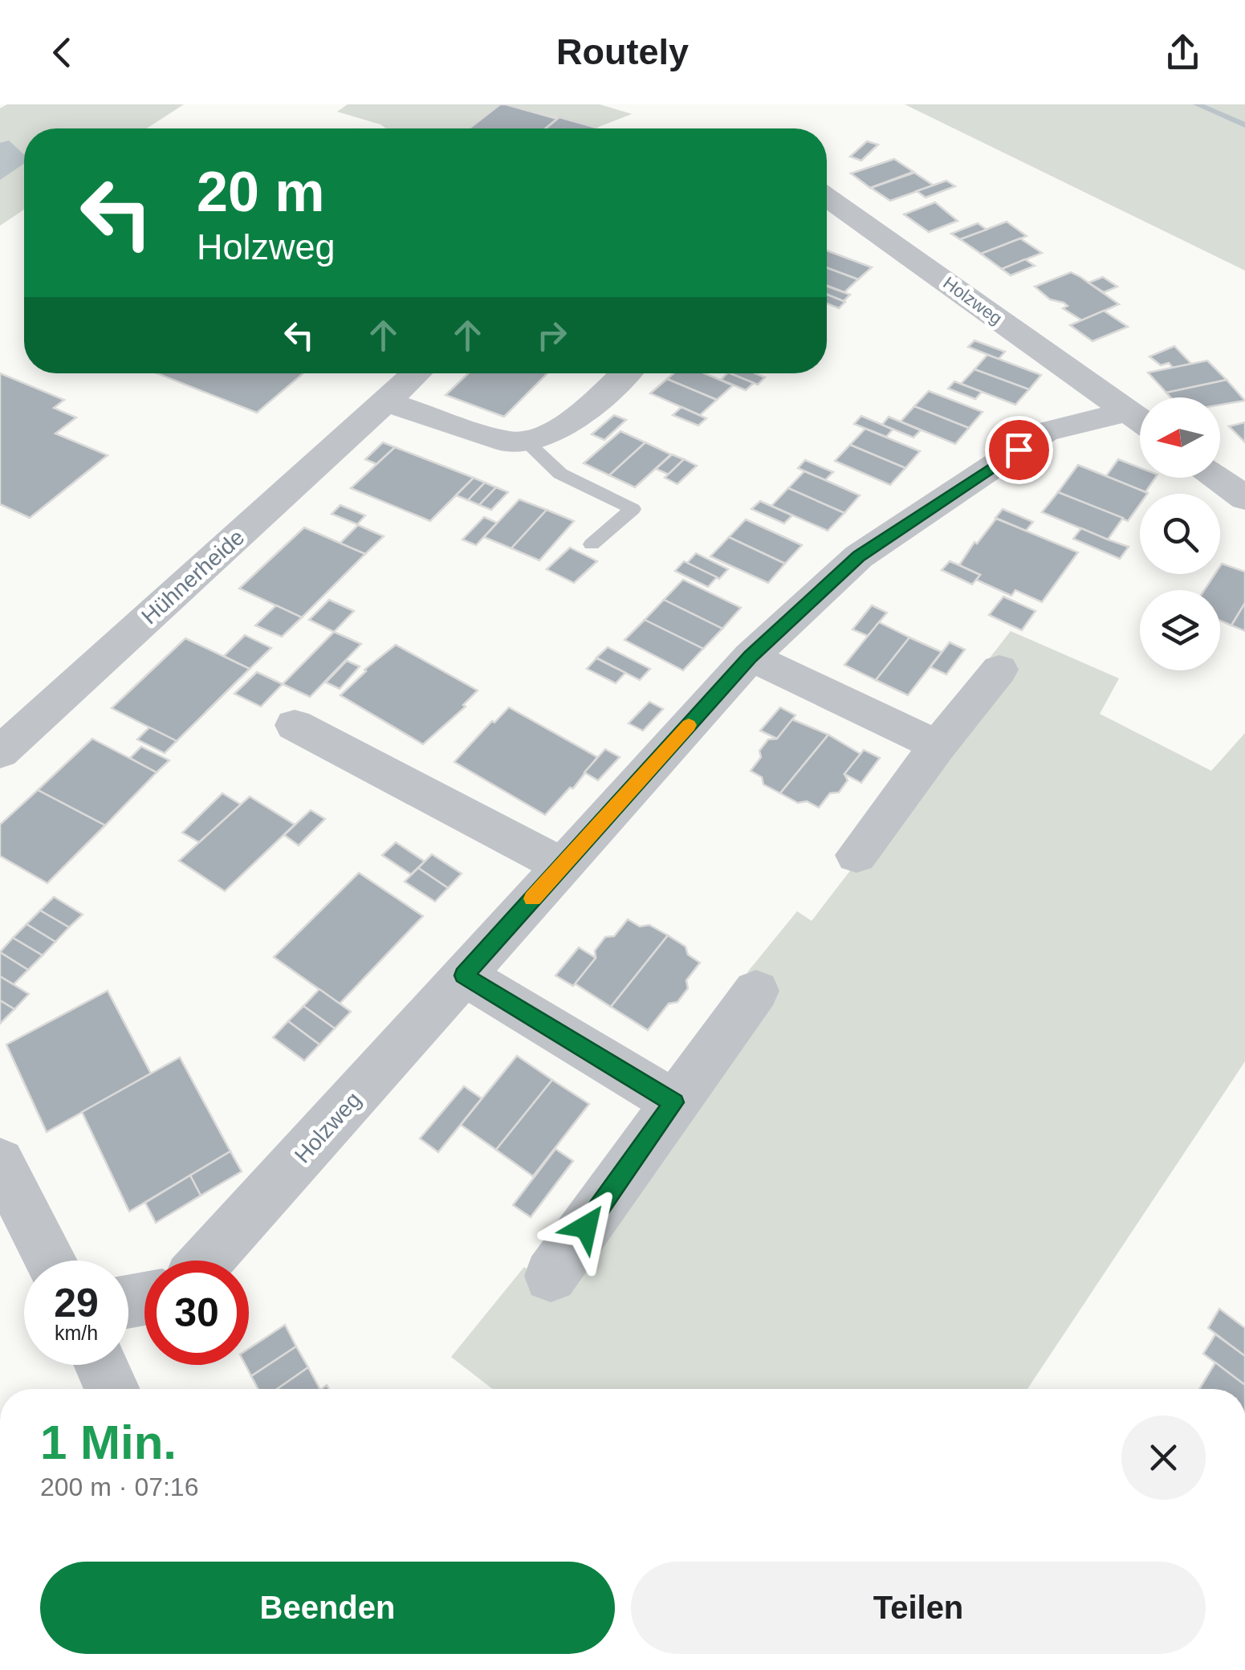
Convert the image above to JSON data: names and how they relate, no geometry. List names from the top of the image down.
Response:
{
  "streets": {
    "street": ["Holzweg", "Hühnerheide"]
  },
  "north": "left",
  "page": {
    "header": "Routely",
    "turn": ["20 m", "Holzweg"],
    "speed": "29 km/h",
    "limit": "30",
    "heading": ["1 Min.", "200 m · 07:16"],
    "buttons": ["Beenden", "Teilen"]
  }
}
